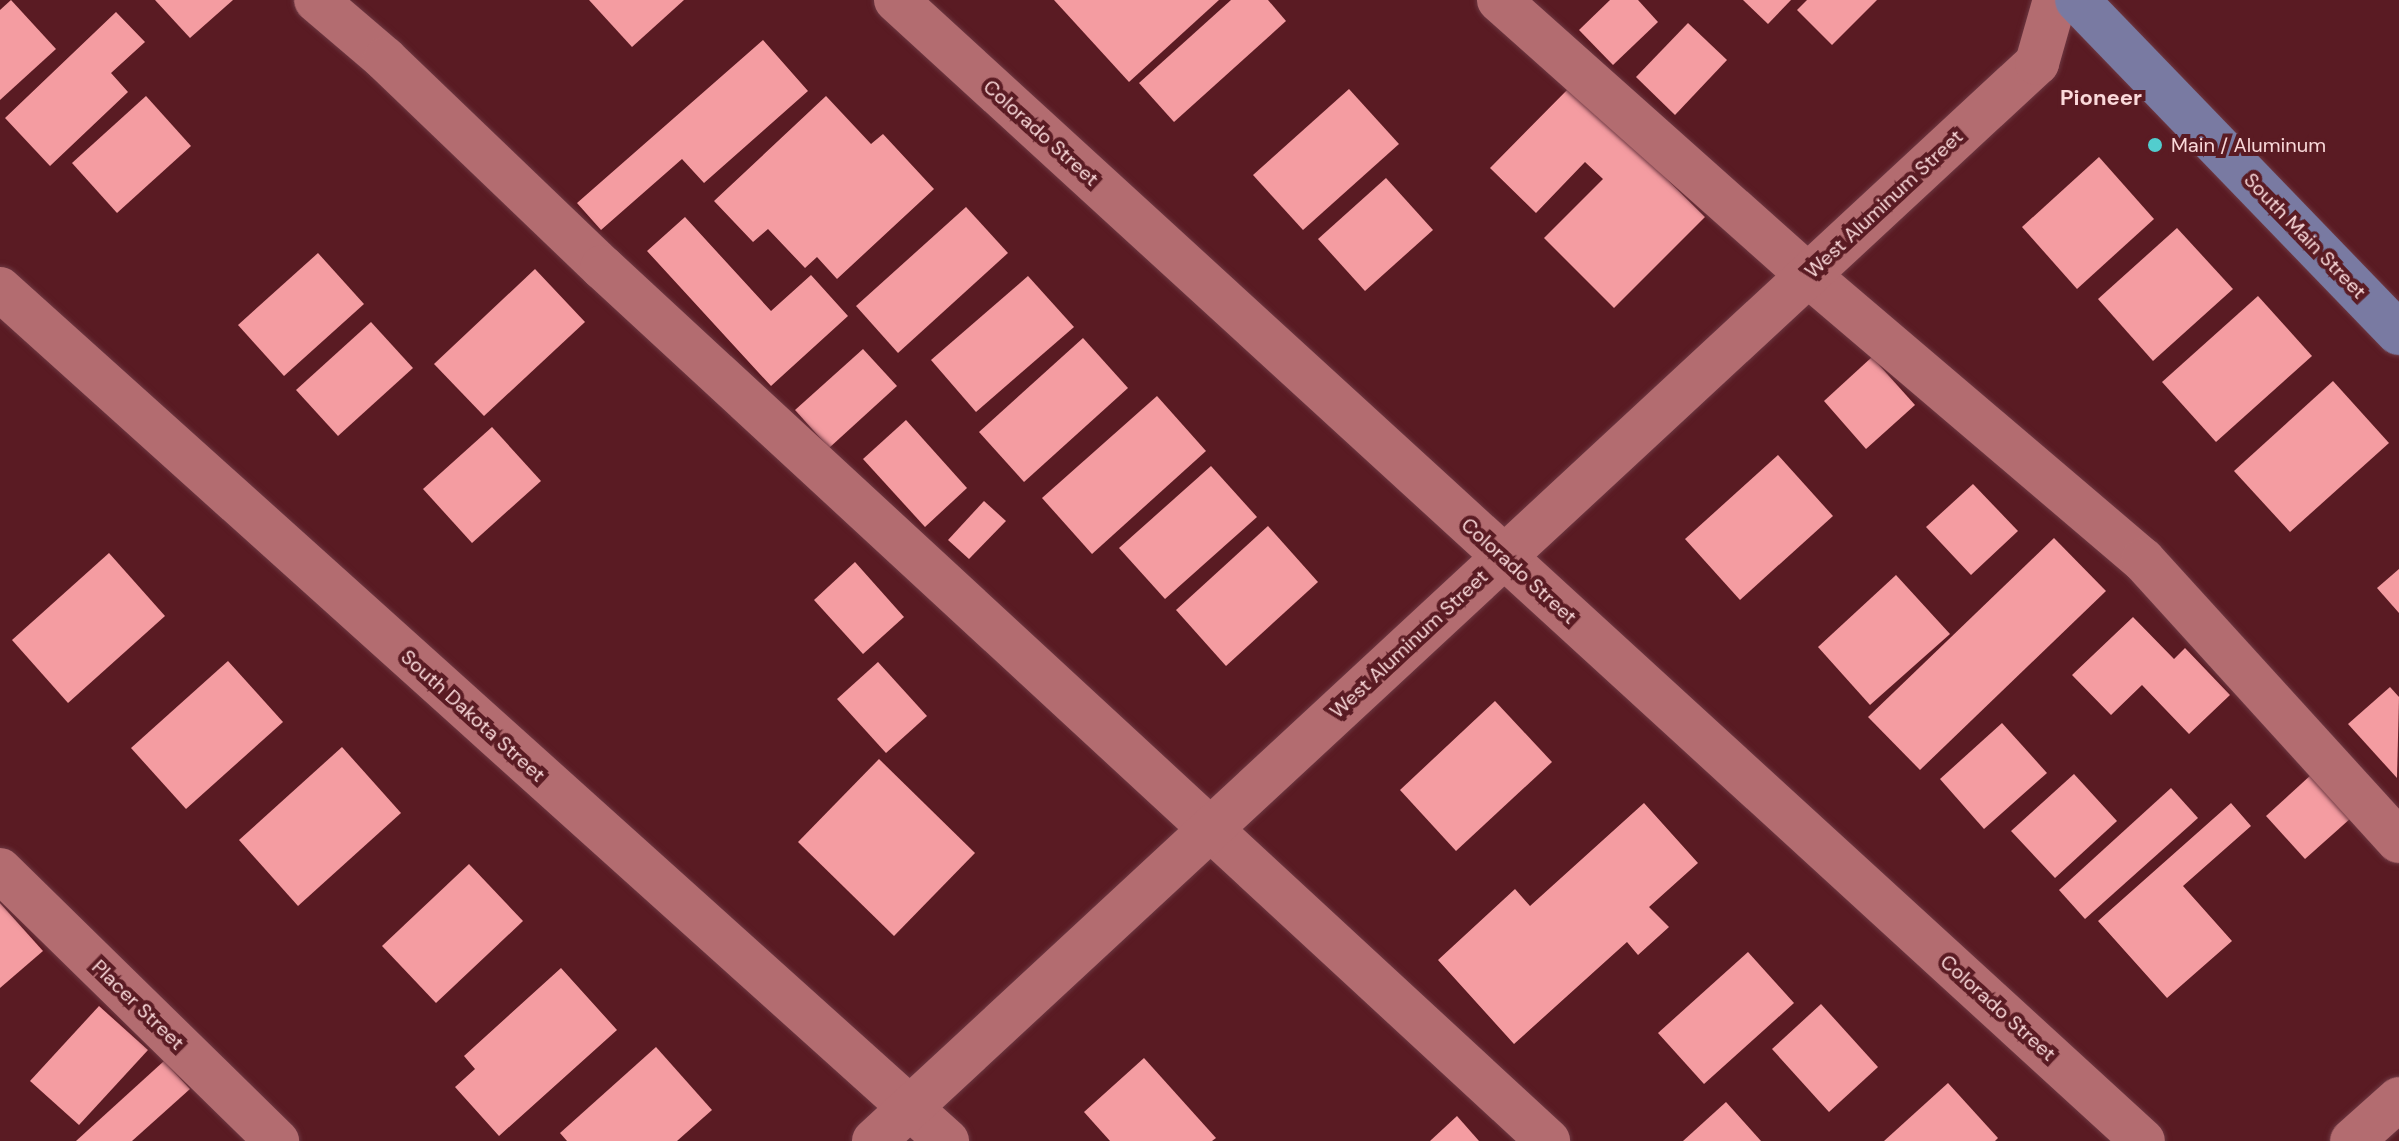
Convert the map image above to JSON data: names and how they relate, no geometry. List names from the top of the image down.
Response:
{
  "streets": {
    "main road": ["South Main Street"],
    "street": [
      "Colorado Street",
      "West Aluminum Street",
      "South Dakota Street",
      "Placer Street"
    ]
  },
  "crossings": [
    ["Colorado Street", "West Aluminum Street"],
    ["West Aluminum Street", "South Dakota Street"]
  ],
  "districts": ["Pioneer"],
  "places": ["Main / Aluminum"]
}
